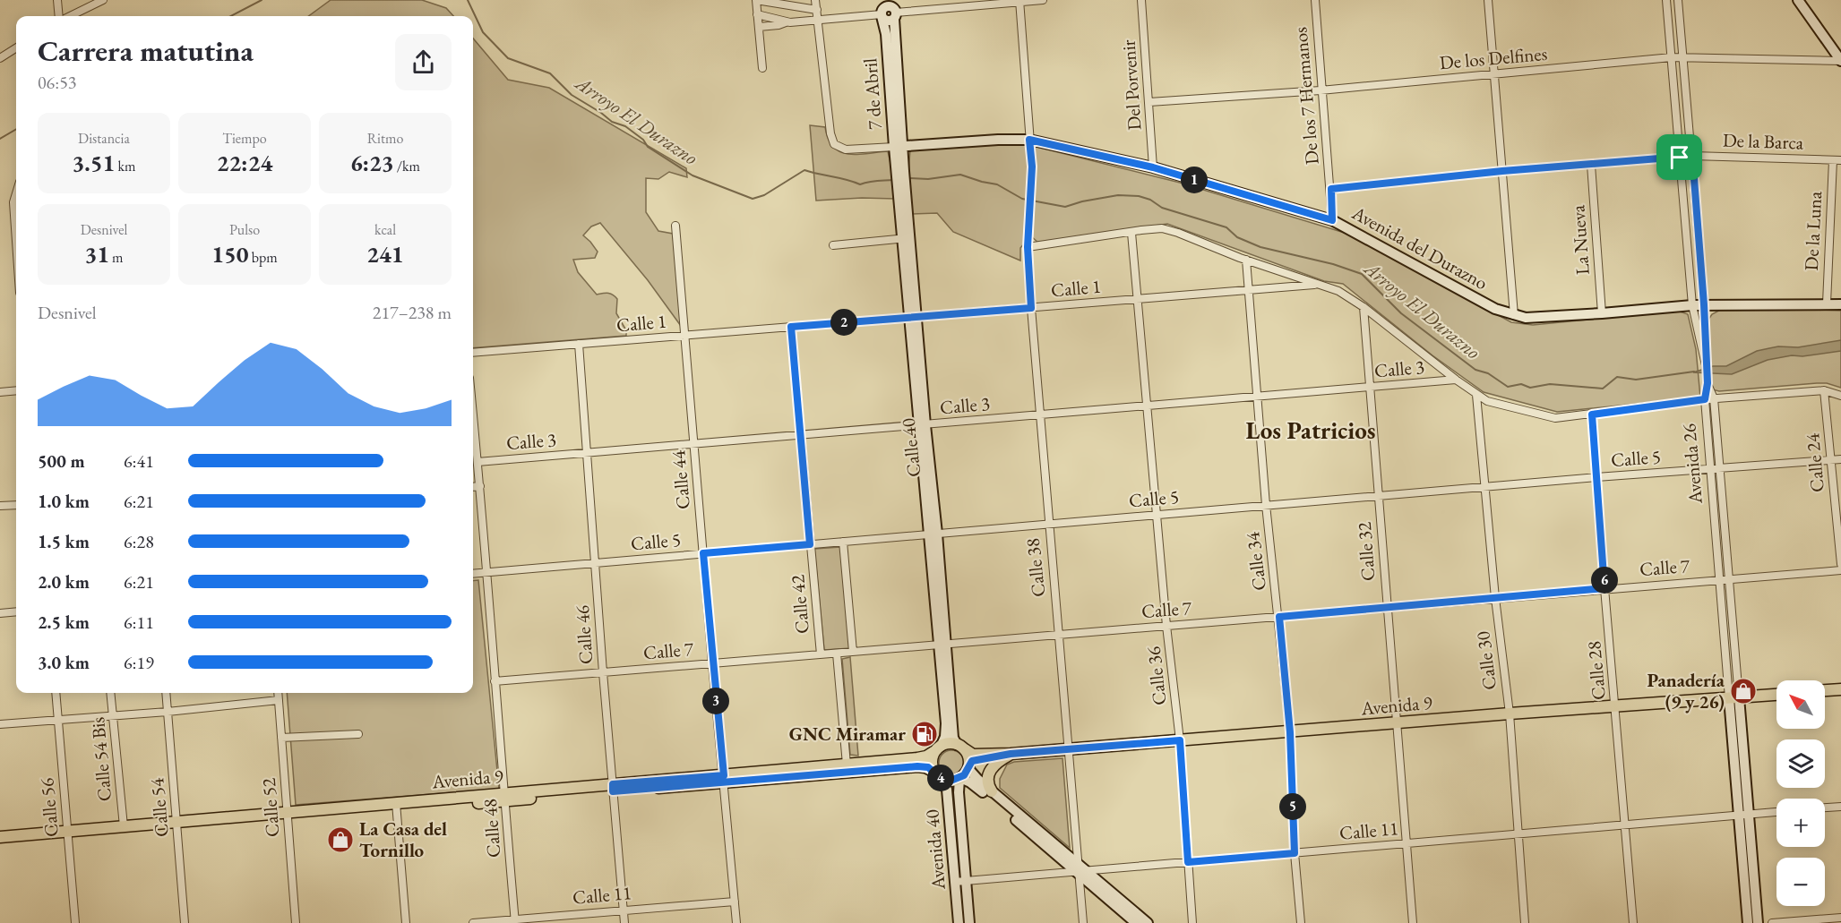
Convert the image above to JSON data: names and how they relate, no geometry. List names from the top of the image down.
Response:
{
  "streets": {
    "main road": [
      "7 de Abril",
      "Avenida del Durazno",
      "Calle 40",
      "Avenida 26",
      "Avenida 9",
      "Avenida 40"
    ],
    "street": [
      "De los Delfines",
      "Del Porvenir",
      "De los 7 Hermanos",
      "De la Barca",
      "De la Luna",
      "La Nueva",
      "Calle 1",
      "Calle 3",
      "Calle 5",
      "Calle 24",
      "Calle 44",
      "Calle 32",
      "Calle 34",
      "Calle 38",
      "Calle 7",
      "Calle 42",
      "Calle 46",
      "Calle 30",
      "Calle 28",
      "Calle 36",
      "Calle 54 Bis",
      "Calle 56",
      "Calle 54",
      "Calle 52",
      "Calle 48",
      "Calle 11"
    ]
  },
  "crossings": [
    ["De los Delfines", "Del Porvenir"],
    ["De los Delfines", "De los 7 Hermanos"],
    ["Del Porvenir", "Avenida del Durazno"],
    ["7 de Abril", "Avenida del Durazno"],
    ["7 de Abril", "Calle 40"],
    ["De los 7 Hermanos", "De la Barca"],
    ["De los 7 Hermanos", "Avenida del Durazno"],
    ["De la Barca", "De la Luna"],
    ["De la Barca", "La Nueva"],
    ["De la Luna", "Avenida del Durazno"],
    ["La Nueva", "Avenida del Durazno"],
    ["Avenida del Durazno", "Calle 38"],
    ["Calle 1", "Calle 3"],
    ["Calle 1", "Calle 40"],
    ["Calle 1", "Calle 44"],
    ["Calle 1", "Calle 32"],
    ["Calle 1", "Calle 34"],
    ["Calle 1", "Calle 38"],
    ["Calle 1", "Calle 42"],
    ["Calle 1", "Calle 46"],
    ["Calle 1", "Calle 30"],
    ["Calle 1", "Calle 36"],
    ["Calle 3", "Calle 40"],
    ["Calle 3", "Calle 44"],
    ["Calle 3", "Calle 32"],
    ["Calle 3", "Calle 34"],
    ["Calle 3", "Calle 38"],
    ["Calle 3", "Calle 42"],
    ["Calle 3", "Calle 46"],
    ["Calle 3", "Calle 36"],
    ["Calle 3", "Calle 48"],
    ["Calle 40", "Calle 5"],
    ["Calle 40", "Calle 7"],
    ["Calle 40", "Avenida 9"],
    ["Calle 40", "Avenida 40"],
    ["Calle 5", "Calle 24"],
    ["Calle 5", "Avenida 26"],
    ["Calle 5", "Calle 44"],
    ["Calle 5", "Calle 32"],
    ["Calle 5", "Calle 34"],
    ["Calle 5", "Calle 38"],
    ["Calle 5", "Calle 42"],
    ["Calle 5", "Calle 46"],
    ["Calle 5", "Calle 30"],
    ["Calle 5", "Calle 28"],
    ["Calle 5", "Calle 36"],
    ["Calle 5", "Calle 48"],
    ["Avenida 26", "Calle 7"],
    ["Avenida 26", "Avenida 9"],
    ["Avenida 26", "Calle 11"],
    ["Calle 44", "Calle 7"],
    ["Calle 44", "Avenida 9"],
    ["Calle 44", "Calle 11"],
    ["Calle 32", "Calle 7"],
    ["Calle 32", "Avenida 9"],
    ["Calle 32", "Calle 11"],
    ["Calle 34", "Calle 7"],
    ["Calle 34", "Avenida 9"],
    ["Calle 34", "Calle 11"],
    ["Calle 38", "Calle 7"],
    ["Calle 38", "Avenida 9"],
    ["Calle 38", "Calle 11"],
    ["Calle 7", "Calle 42"],
    ["Calle 7", "Calle 46"],
    ["Calle 7", "Calle 30"],
    ["Calle 7", "Calle 28"],
    ["Calle 7", "Calle 36"],
    ["Calle 7", "Calle 48"],
    ["Calle 46", "Avenida 9"],
    ["Calle 46", "Calle 11"],
    ["Calle 30", "Avenida 9"],
    ["Calle 30", "Calle 11"],
    ["Calle 28", "Avenida 9"],
    ["Calle 28", "Calle 11"],
    ["Calle 36", "Avenida 9"],
    ["Calle 36", "Calle 11"],
    ["Avenida 9", "Calle 54 Bis"],
    ["Avenida 9", "Calle 56"],
    ["Avenida 9", "Calle 54"],
    ["Avenida 9", "Calle 52"],
    ["Avenida 9", "Calle 48"],
    ["Avenida 9", "Avenida 40"],
    ["Calle 48", "Calle 11"],
    ["Calle 11", "Avenida 40"]
  ],
  "districts": ["Los Patricios"],
  "water": ["Arroyo El Durazno"],
  "places": {
    "shop": ["Panadería (9 y 26)", "La Casa del Tornillo"],
    "fuel station": ["GNC Miramar"]
  },
  "north": "top left",
  "page": {
    "heading": ["Carrera matutina", "06:53"],
    "stats": [
      ["Distancia", "3.51 km"],
      ["Tiempo", "22:24"],
      ["Ritmo", "6:23 /km"],
      ["Desnivel", "31 m"],
      ["Pulso", "150 bpm"],
      ["kcal", "241"]
    ],
    "pins": [
      "1",
      "2",
      "6",
      "3",
      "4",
      "5"
    ],
    "chart": ["Desnivel", "217–238 m"],
    "list": [
      {
        "name": "500 m",
        "note": "6:41"
      },
      {
        "name": "1.0 km",
        "note": "6:21"
      },
      {
        "name": "1.5 km",
        "note": "6:28"
      },
      {
        "name": "2.0 km",
        "note": "6:21"
      },
      {
        "name": "2.5 km",
        "note": "6:11"
      },
      {
        "name": "3.0 km",
        "note": "6:19"
      }
    ],
    "map_buttons": ["+", "−"]
  }
}
